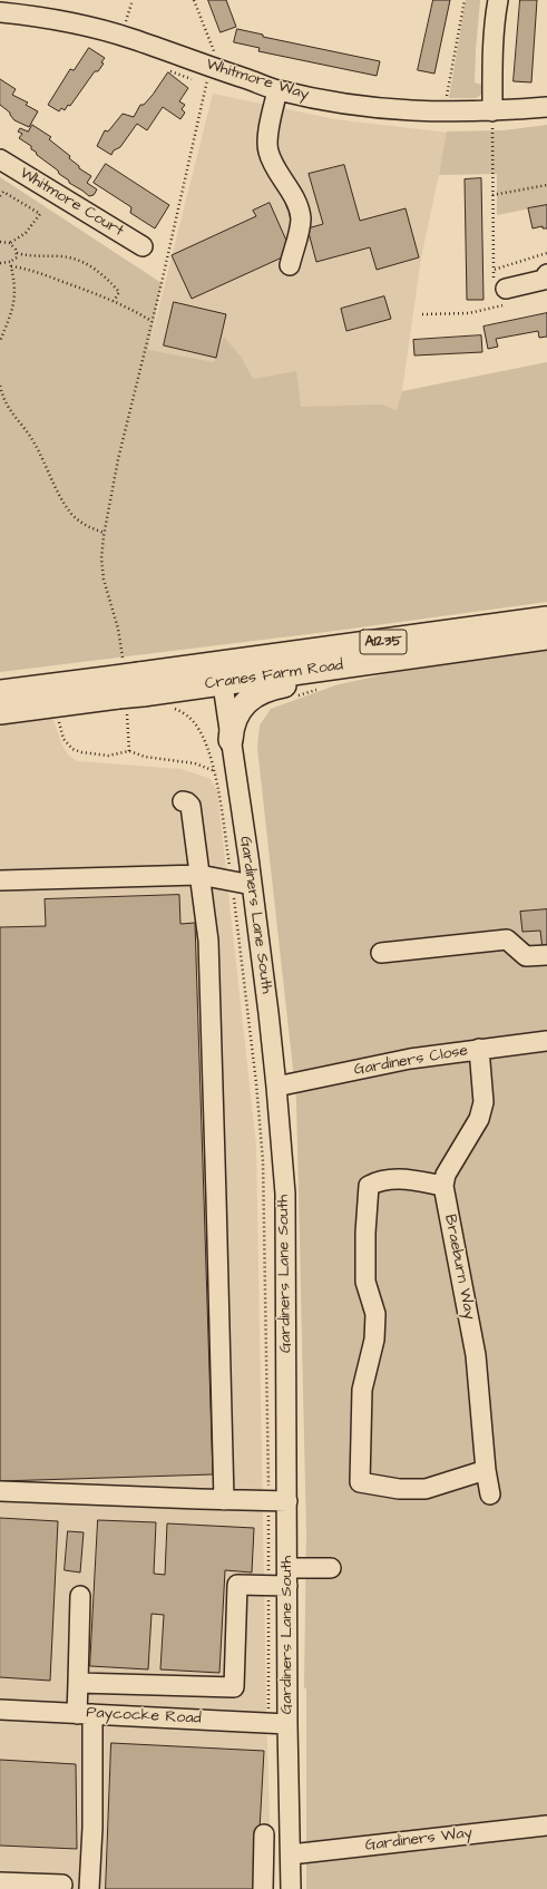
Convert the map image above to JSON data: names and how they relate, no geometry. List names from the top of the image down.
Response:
{
  "streets": {
    "main road": ["A1235", "Cranes Farm Road"],
    "street": [
      "Whitmore Way",
      "Whitmore Court",
      "Gardiners Lane South",
      "Gardiners Close",
      "Braeburn Way",
      "Paycocke Road",
      "Gardiners Way"
    ]
  },
  "crossings": [
    ["A1235", "Cranes Farm Road"],
    ["A1235", "Gardiners Lane South"],
    ["Cranes Farm Road", "Gardiners Lane South"],
    ["Gardiners Lane South", "Gardiners Close"],
    ["Gardiners Lane South", "Paycocke Road"],
    ["Gardiners Lane South", "Gardiners Way"]
  ]
}
